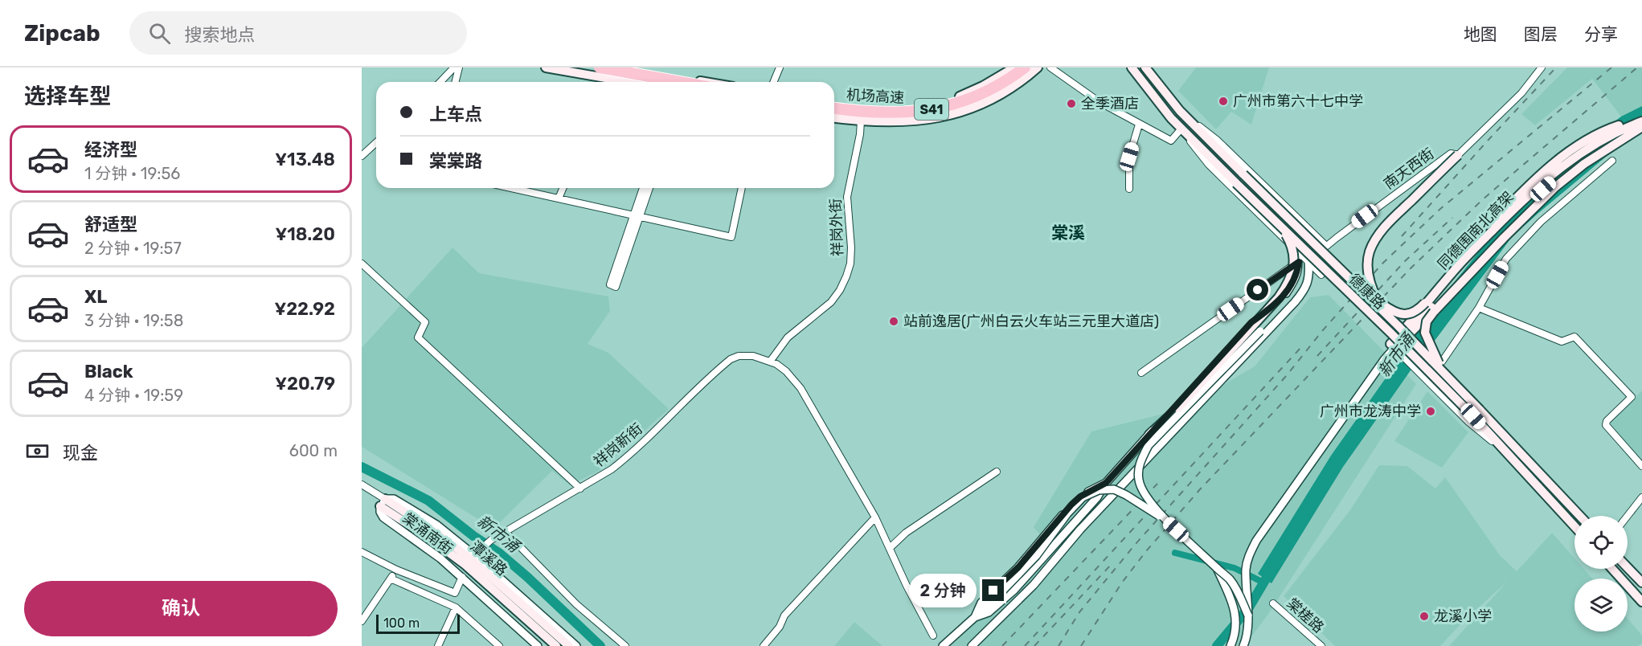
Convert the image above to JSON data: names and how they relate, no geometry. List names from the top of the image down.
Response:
{
  "streets": {
    "highway": ["机场高速", "S41"],
    "main road": ["同德围南北高架", "德康路", "潭溪路"],
    "street": [
      "南天西街",
      "祥岗外街",
      "祥岗新街",
      "棠涌南街",
      "棠槎路"
    ]
  },
  "crossings": [
    ["祥岗外街", "祥岗新街"],
    ["祥岗新街", "棠涌南街"],
    ["棠涌南街", "潭溪路"]
  ],
  "districts": ["棠溪"],
  "water": ["新市涌"],
  "places": [
    "广州市第六十七中学",
    "全季酒店",
    "站前逸居(广州白云火车站三元里大道店)",
    "广州市龙涛中学",
    "龙溪小学"
  ],
  "scale_bar": "100 m",
  "page": {
    "header": "Zipcab",
    "search": "搜索地点",
    "nav": ["地图", "图层", "分享"],
    "heading": "选择车型",
    "banner": ["上车点", "棠棠路"],
    "list": [
      {
        "name": "经济型",
        "note": "1 分钟 · 19:56",
        "value": "¥13.48"
      },
      {
        "name": "舒适型",
        "note": "2 分钟 · 19:57",
        "value": "¥18.20"
      },
      {
        "name": "XL",
        "note": "3 分钟 · 19:58",
        "value": "¥22.92"
      },
      {
        "name": "Black",
        "note": "4 分钟 · 19:59",
        "value": "¥20.79"
      }
    ],
    "pay": ["现金", "600 m"],
    "buttons": "确认",
    "bubble": "2 分钟",
    "scale": "100 m"
  }
}
